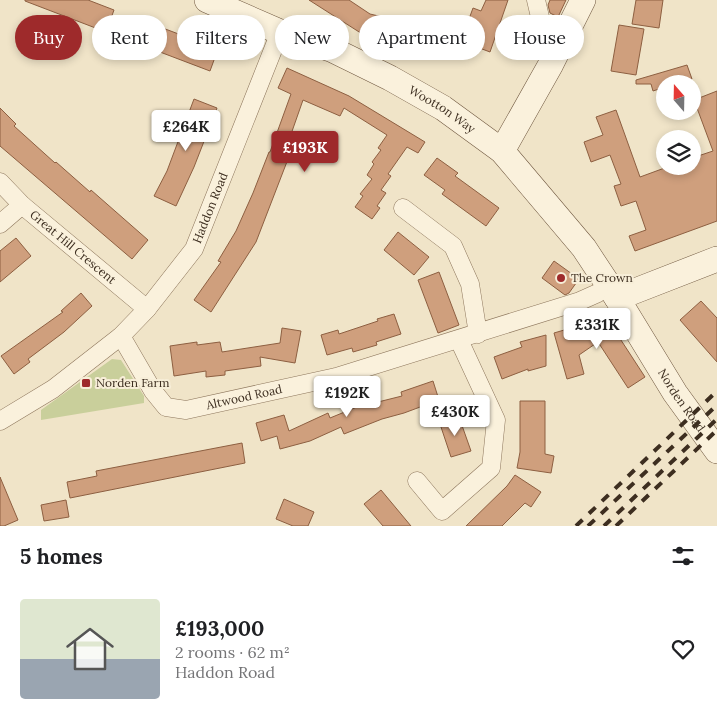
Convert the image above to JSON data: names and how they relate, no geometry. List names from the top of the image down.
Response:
{
  "streets": {
    "street": [
      "Wootton Way",
      "Haddon Road",
      "Great Hill Crescent",
      "Altwood Road",
      "Norden Road"
    ]
  },
  "crossings": [
    ["Wootton Way", "Altwood Road"],
    ["Wootton Way", "Norden Road"],
    ["Haddon Road", "Great Hill Crescent"],
    ["Haddon Road", "Altwood Road"],
    ["Altwood Road", "Norden Road"]
  ],
  "places": {
    "other": ["The Crown"],
    "transit": ["Norden Farm"]
  },
  "north": "top",
  "page": {
    "chip": [
      "Buy",
      "Rent",
      "Filters",
      "New",
      "Apartment",
      "House"
    ],
    "price": [
      "£264K",
      "£193K",
      "£331K",
      "£192K",
      "£430K"
    ],
    "heading": "5 homes",
    "list": [
      {
        "name": "£193,000",
        "note": "2 rooms · 62 m² · Haddon Road"
      }
    ]
  }
}
